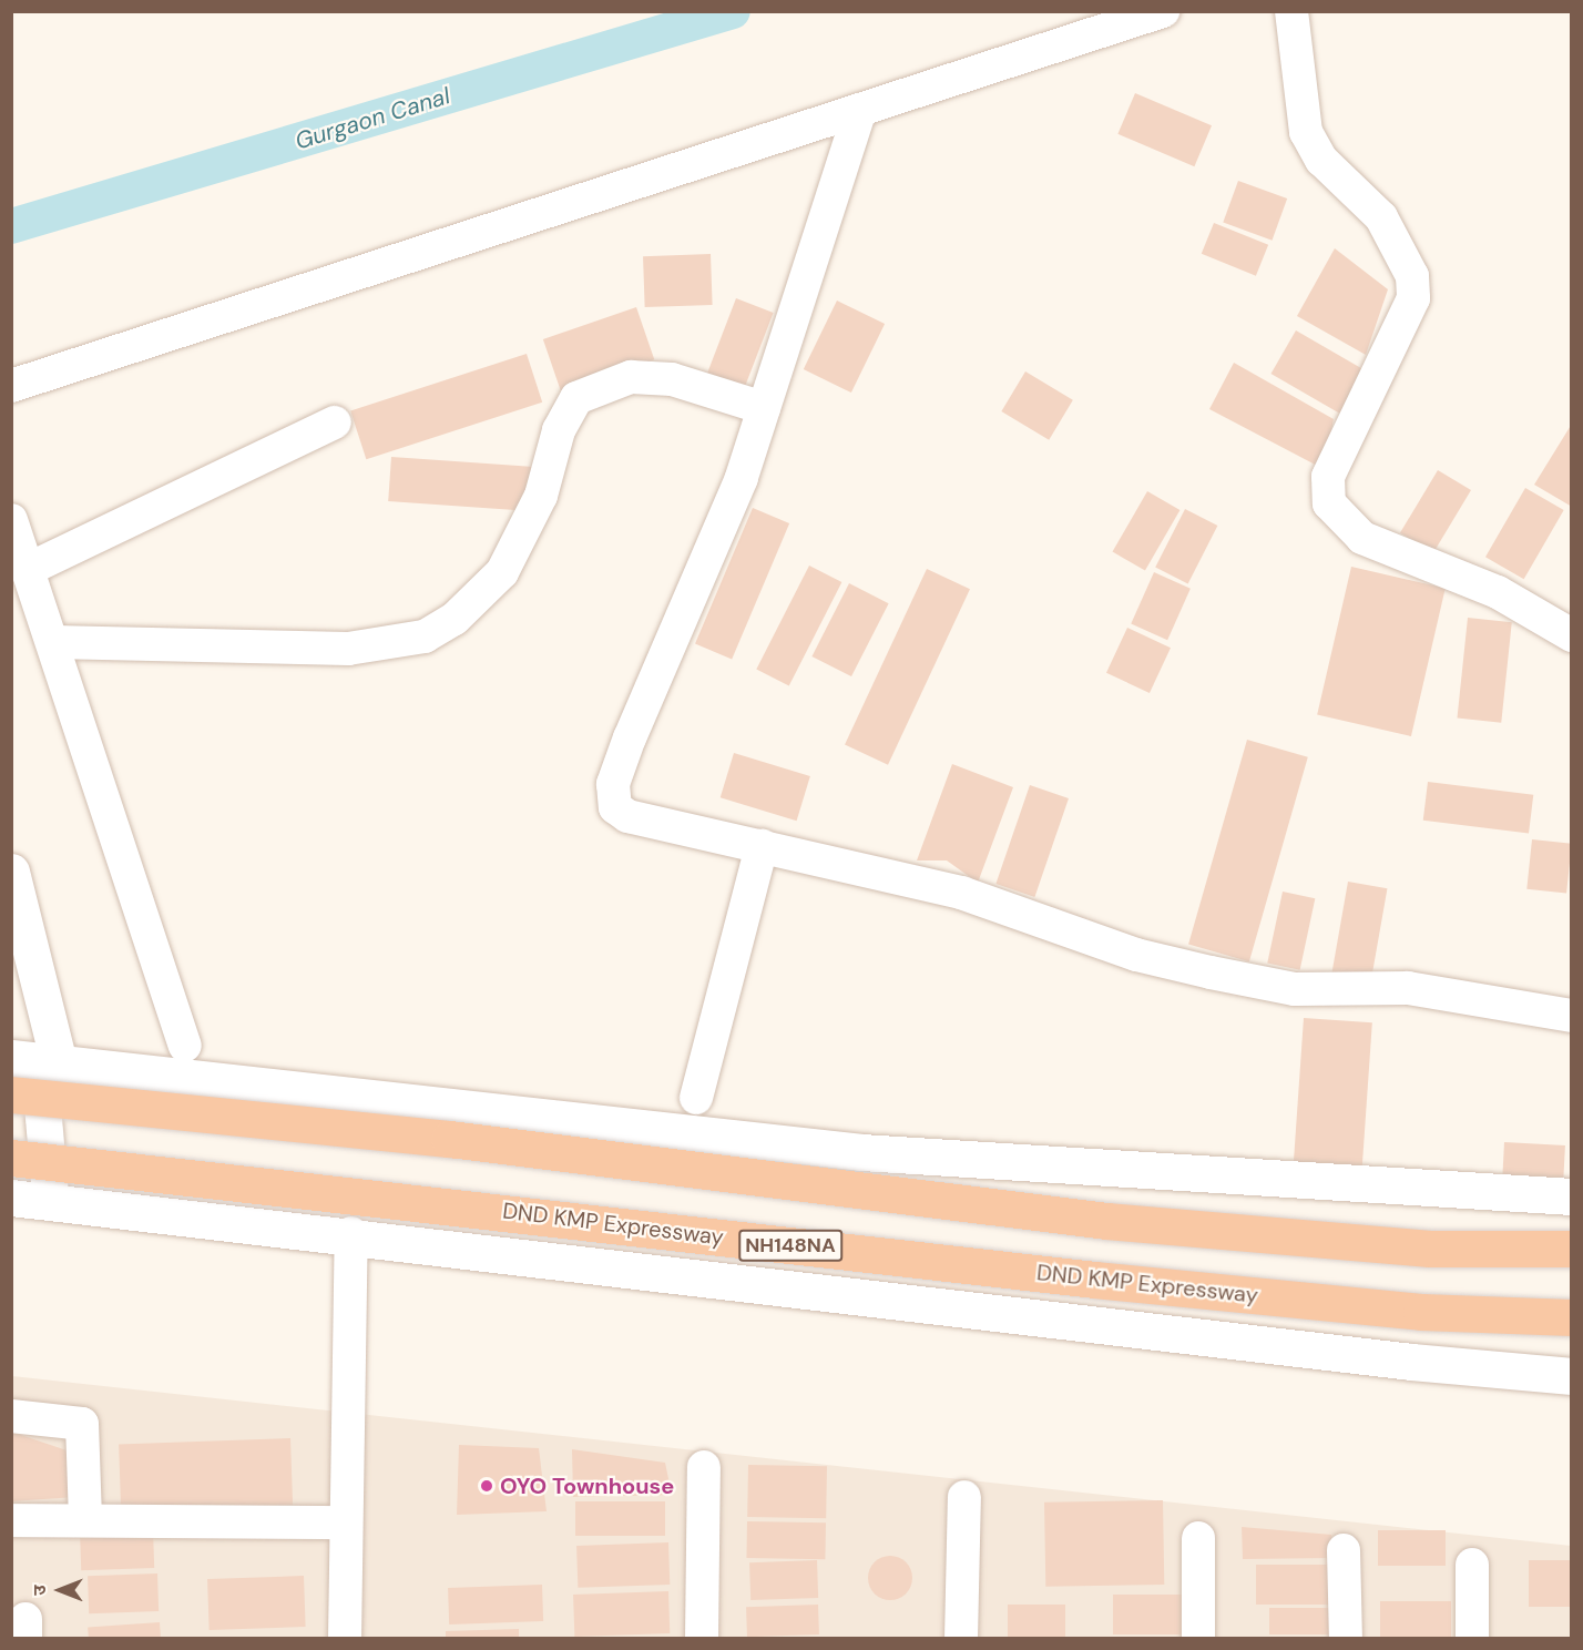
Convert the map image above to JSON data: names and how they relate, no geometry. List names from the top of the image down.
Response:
{
  "streets": {
    "highway": ["DND KMP Expressway", "NH148NA"]
  },
  "water": ["Gurgaon Canal"],
  "places": ["OYO Townhouse"],
  "north": "left"
}
